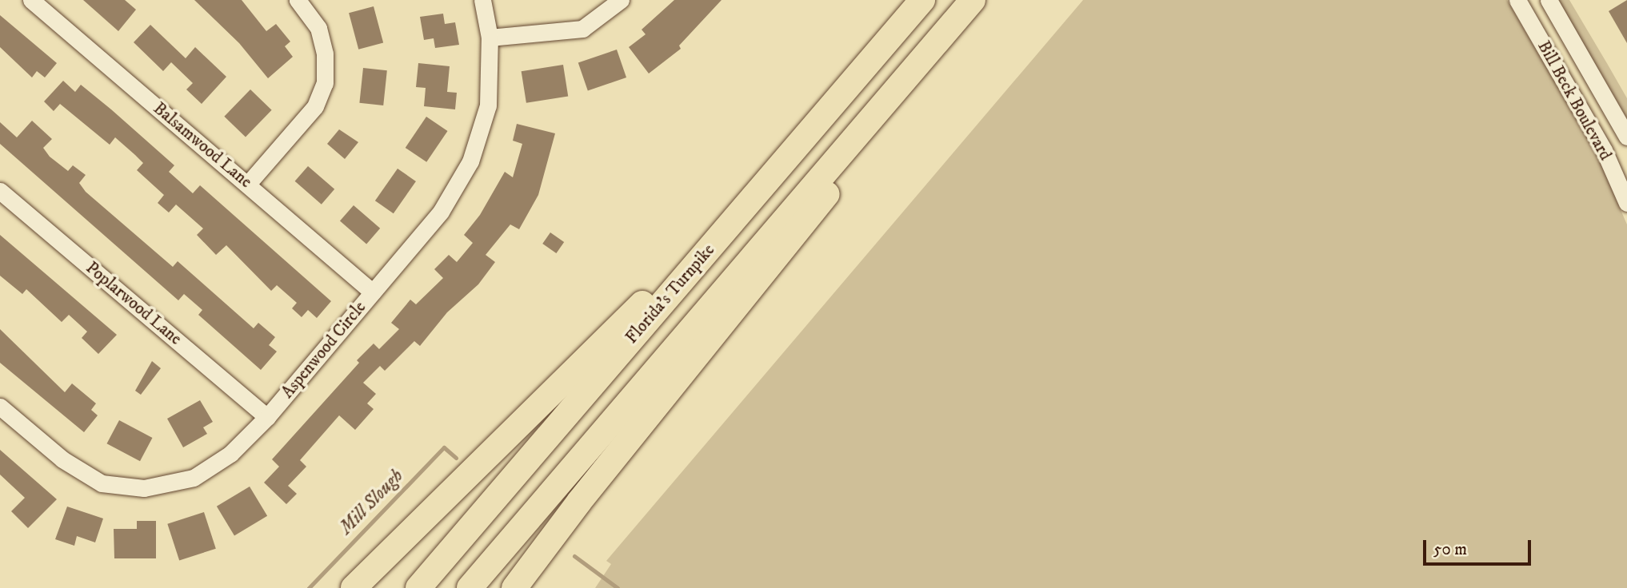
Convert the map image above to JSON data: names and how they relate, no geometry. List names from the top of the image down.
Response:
{
  "streets": {
    "highway": ["Florida's Turnpike"],
    "street": [
      "Bill Beck Boulevard",
      "Balsamwood Lane",
      "Poplarwood Lane",
      "Aspenwood Circle"
    ]
  },
  "crossings": [
    ["Balsamwood Lane", "Aspenwood Circle"],
    ["Poplarwood Lane", "Aspenwood Circle"]
  ],
  "water": ["Mill Slough"],
  "scale_bar": "50 m"
}
